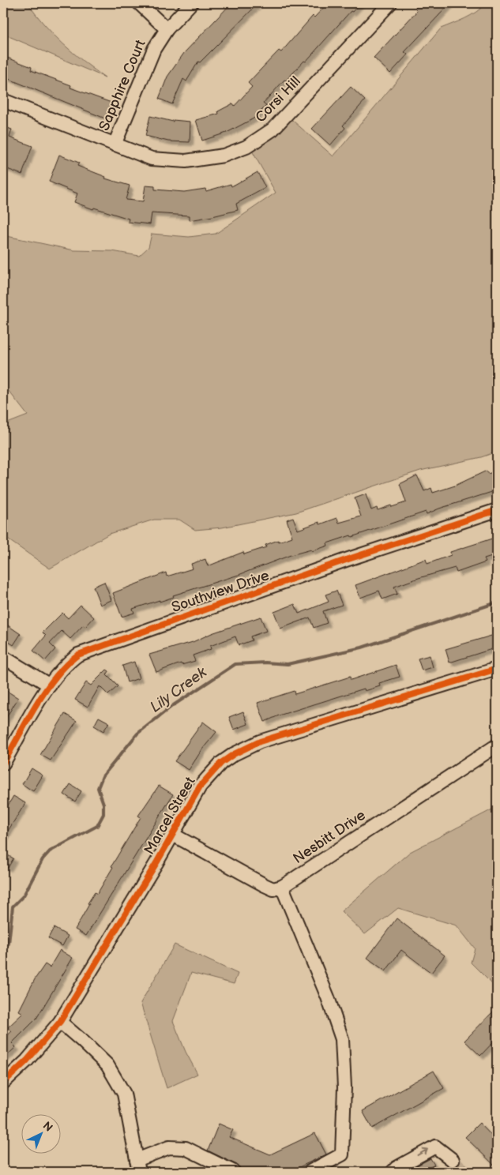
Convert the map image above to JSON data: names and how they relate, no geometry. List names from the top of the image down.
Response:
{
  "streets": {
    "street": [
      "Sapphire Court",
      "Corsi Hill",
      "Southview Drive",
      "Marcel Street",
      "Nesbitt Drive"
    ]
  },
  "crossings": [
    ["Sapphire Court", "Corsi Hill"]
  ],
  "water": ["Lily Creek"],
  "north": "top right"
}
